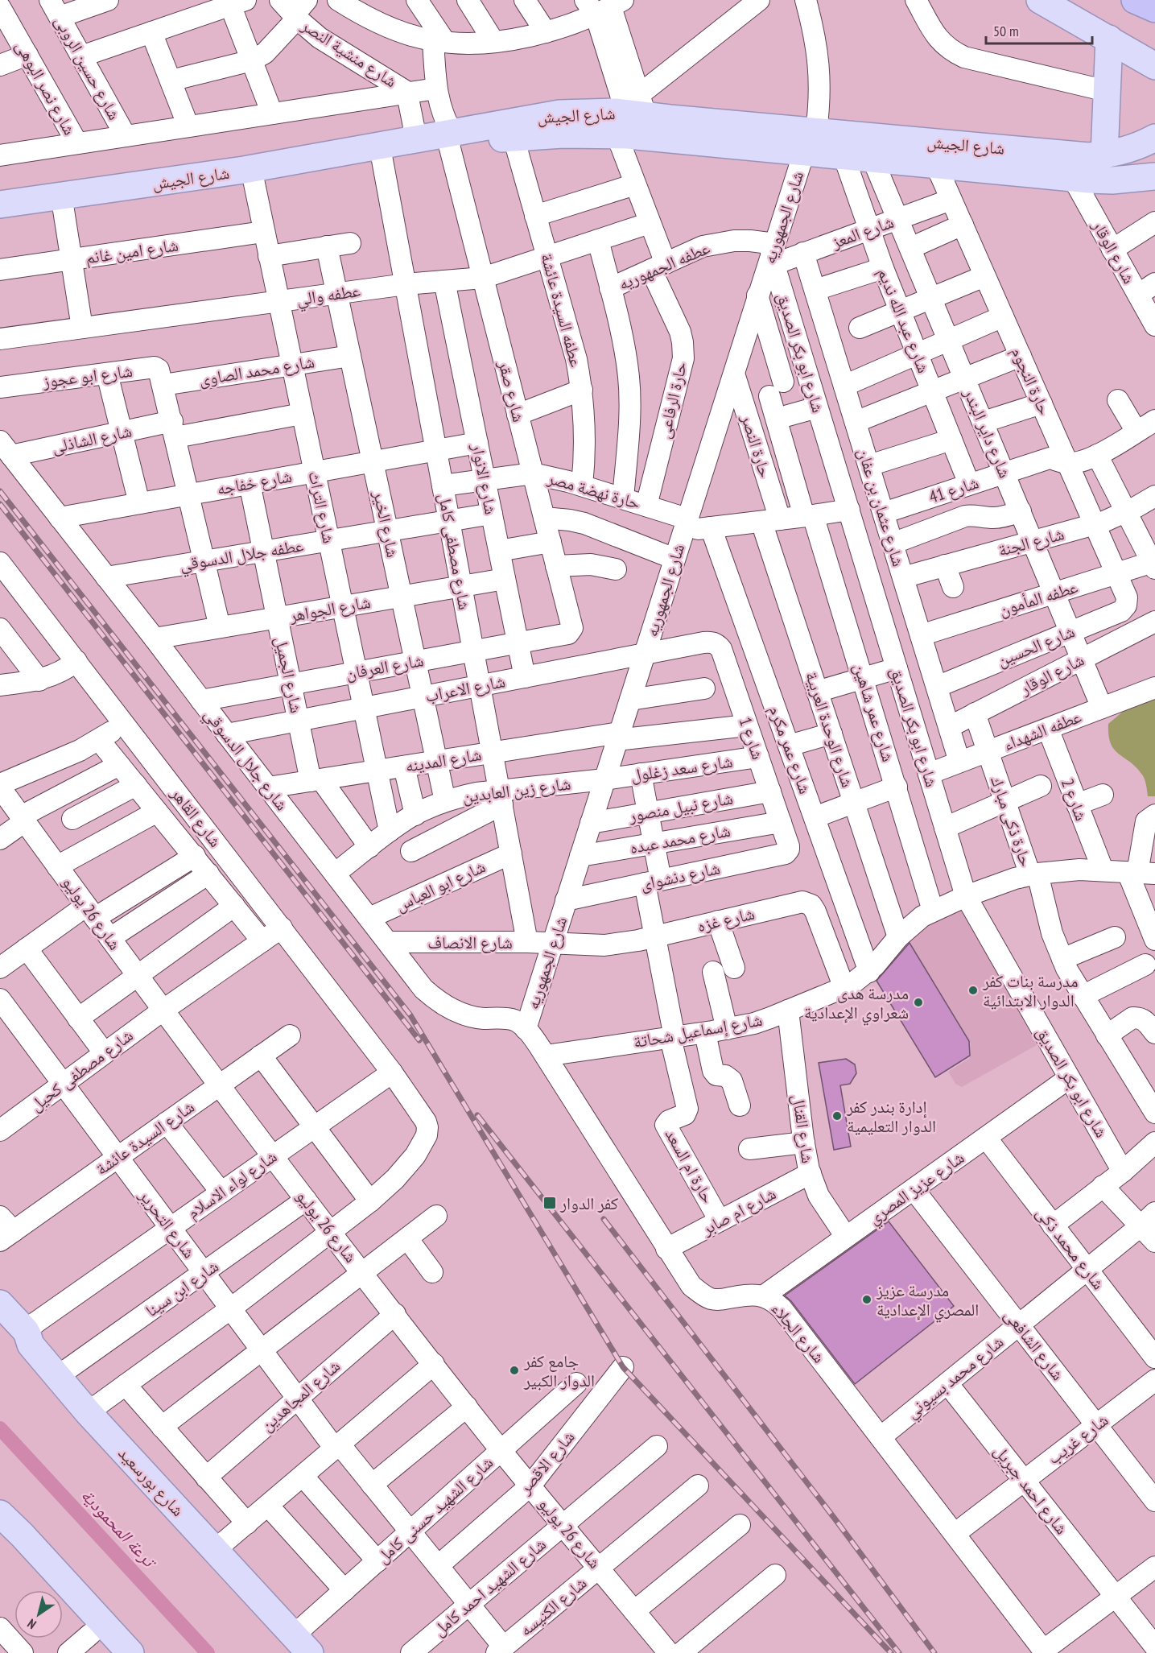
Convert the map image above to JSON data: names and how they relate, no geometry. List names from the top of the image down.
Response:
{
  "streets": {
    "main road": ["شارع الجيش", "شارع بورسعيد"],
    "street": [
      "شارع منشية النصر",
      "شارع حسين الروبى",
      "شارع نصر البوهى",
      "شارع الجمهوريه",
      "شارع المعز",
      "شارع امين غانم",
      "شارع الوقار",
      "عطفه الجمهوريه",
      "عطفه والي",
      "عطفه السيدة عائشة",
      "شارع عبد الله نديم",
      "شارع ابو بكر الصديق",
      "شارع محمد الصاوى",
      "شارع ابو عجوز",
      "حارة النجوم",
      "شارع صقر",
      "حارة الرفاعى",
      "شارع داير البندر",
      "شارع الشاذلى",
      "حارة النصر",
      "شارع الانوار",
      "شارع خفاجه",
      "شارع 41",
      "حارة نهضة مصر",
      "شارع التراث",
      "شارع عثمان بن عفان",
      "شارع الخير",
      "شارع الجنة",
      "شارع مصطفى كامل",
      "عطفه جلال الدسوقي",
      "عطفه المأمون",
      "شارع الجواهر",
      "شارع الحسين",
      "شارع العرفان",
      "شارع الجميل",
      "شارع الاعراب",
      "شارع عمر شاهين",
      "شارع الوحدة العربية",
      "عطفه الشهداء",
      "شارع 1",
      "شارع عمر مكرم",
      "شارع جلال الدسوقي",
      "شارع المدينه",
      "شارع سعد زغلول",
      "شارع زين العابدين",
      "شارع 2",
      "شارع نبيل منصور",
      "شارع القاهر",
      "حارة ذكى مبارك",
      "شارع محمد عبده",
      "شارع دنشواى",
      "شارع ابو العباس",
      "شارع 26 يوليو",
      "شارع غزه",
      "شارع الانصاف",
      "شارع إسماعيل شحاتة",
      "شارع مصطفى كحيل",
      "شارع القنال",
      "شارع السيدة عائشة",
      "حارة ام السعد",
      "شارع لواء الاسلام",
      "شارع عزيز المصري",
      "شارع ام صابر",
      "شارع التحرير",
      "شارع محمد ذكى",
      "شارع ابن سينا",
      "شارع الجلاء",
      "شارع الشافعى",
      "شارع محمد بسيوني",
      "شارع المجاهدين",
      "شارع غريب",
      "شارع الاقصر",
      "شارع احمد جبريل",
      "شارع الشهيد حسنى كامل",
      "شارع الشهيد احمد كامل",
      "شارع الكنيسه"
    ]
  },
  "crossings": [
    ["شارع منشية النصر", "شارع الجيش"],
    ["شارع الجيش", "شارع الجمهوريه"],
    ["شارع الجيش", "شارع الوقار"],
    ["شارع الجيش", "عطفه السيدة عائشة"],
    ["شارع الجيش", "شارع عبد الله نديم"],
    ["شارع الجيش", "حارة النجوم"],
    ["شارع الجيش", "شارع صقر"],
    ["شارع الجيش", "حارة الرفاعى"],
    ["شارع الجيش", "شارع داير البندر"],
    ["شارع الجيش", "شارع التراث"],
    ["شارع الجيش", "شارع مصطفى كامل"],
    ["شارع الجمهوريه", "شارع المعز"],
    ["شارع الجمهوريه", "عطفه الجمهوريه"],
    ["شارع الجمهوريه", "شارع ابو بكر الصديق"],
    ["شارع الجمهوريه", "حارة النصر"],
    ["شارع الجمهوريه", "حارة نهضة مصر"],
    ["شارع الجمهوريه", "شارع الاعراب"],
    ["شارع الجمهوريه", "شارع عمر شاهين"],
    ["شارع الجمهوريه", "شارع جلال الدسوقي"],
    ["شارع الجمهوريه", "شارع المدينه"],
    ["شارع الجمهوريه", "شارع سعد زغلول"],
    ["شارع الجمهوريه", "شارع زين العابدين"],
    ["شارع الجمهوريه", "شارع نبيل منصور"],
    ["شارع الجمهوريه", "شارع محمد عبده"],
    ["شارع الجمهوريه", "شارع دنشواى"],
    ["شارع الجمهوريه", "شارع غزه"],
    ["شارع الجمهوريه", "شارع الانصاف"],
    ["شارع الجمهوريه", "شارع الجلاء"],
    ["شارع المعز", "عطفه الجمهوريه"],
    ["شارع المعز", "شارع عبد الله نديم"],
    ["شارع المعز", "شارع ابو بكر الصديق"],
    ["شارع المعز", "حارة النجوم"],
    ["شارع المعز", "شارع داير البندر"],
    ["شارع المعز", "شارع عثمان بن عفان"],
    ["شارع امين غانم", "شارع التراث"],
    ["شارع الوقار", "شارع داير البندر"],
    ["شارع الوقار", "شارع عثمان بن عفان"],
    ["شارع الوقار", "حارة ذكى مبارك"],
    ["عطفه الجمهوريه", "شارع ابو بكر الصديق"],
    ["عطفه الجمهوريه", "حارة الرفاعى"],
    ["عطفه والي", "عطفه السيدة عائشة"],
    ["عطفه والي", "شارع صقر"],
    ["عطفه والي", "حارة الرفاعى"],
    ["عطفه والي", "شارع الانوار"],
    ["عطفه والي", "شارع التراث"],
    ["عطفه والي", "شارع الخير"],
    ["عطفه والي", "شارع مصطفى كامل"],
    ["عطفه السيدة عائشة", "حارة نهضة مصر"],
    ["شارع عبد الله نديم", "شارع 41"],
    ["شارع ابو بكر الصديق", "عطفه الشهداء"],
    ["شارع ابو بكر الصديق", "شارع إسماعيل شحاتة"],
    ["شارع ابو بكر الصديق", "شارع عزيز المصري"],
    ["شارع محمد الصاوى", "شارع ابو عجوز"],
    ["شارع محمد الصاوى", "شارع التراث"],
    ["شارع محمد الصاوى", "شارع الخير"],
    ["حارة النجوم", "شارع 41"],
    ["حارة النجوم", "شارع الجنة"],
    ["حارة النجوم", "عطفه المأمون"],
    ["حارة النجوم", "شارع الحسين"],
    ["شارع صقر", "حارة نهضة مصر"],
    ["شارع صقر", "شارع العرفان"],
    ["حارة الرفاعى", "حارة نهضة مصر"],
    ["شارع داير البندر", "شارع 41"],
    ["شارع داير البندر", "شارع الجنة"],
    ["شارع داير البندر", "عطفه المأمون"],
    ["شارع داير البندر", "شارع الحسين"],
    ["شارع داير البندر", "عطفه الشهداء"],
    ["شارع الشاذلى", "شارع التراث"],
    ["شارع الشاذلى", "شارع جلال الدسوقي"],
    ["حارة النصر", "شارع الوحدة العربية"],
    ["شارع الانوار", "شارع خفاجه"],
    ["شارع الانوار", "حارة نهضة مصر"],
    ["شارع الانوار", "عطفه جلال الدسوقي"],
    ["شارع الانوار", "شارع الجواهر"],
    ["شارع الانوار", "شارع العرفان"],
    ["شارع الانوار", "شارع الاعراب"],
    ["شارع خفاجه", "شارع التراث"],
    ["شارع خفاجه", "شارع الخير"],
    ["شارع خفاجه", "شارع مصطفى كامل"],
    ["شارع خفاجه", "شارع الجميل"],
    ["شارع خفاجه", "شارع جلال الدسوقي"],
    ["شارع 41", "شارع عثمان بن عفان"],
    ["حارة نهضة مصر", "شارع مصطفى كامل"],
    ["شارع التراث", "عطفه جلال الدسوقي"],
    ["شارع التراث", "شارع الجواهر"],
    ["شارع التراث", "شارع العرفان"],
    ["شارع التراث", "شارع الاعراب"],
    ["شارع التراث", "شارع المدينه"],
    ["شارع التراث", "شارع زين العابدين"],
    ["شارع عثمان بن عفان", "شارع الجنة"],
    ["شارع عثمان بن عفان", "عطفه المأمون"],
    ["شارع عثمان بن عفان", "شارع الحسين"],
    ["شارع عثمان بن عفان", "عطفه الشهداء"],
    ["شارع الخير", "عطفه جلال الدسوقي"],
    ["شارع الخير", "شارع الجواهر"],
    ["شارع الخير", "شارع العرفان"],
    ["شارع الخير", "شارع الاعراب"],
    ["شارع الخير", "شارع المدينه"],
    ["شارع الخير", "شارع زين العابدين"],
    ["شارع مصطفى كامل", "عطفه جلال الدسوقي"],
    ["شارع مصطفى كامل", "شارع الجواهر"],
    ["شارع مصطفى كامل", "شارع العرفان"],
    ["شارع مصطفى كامل", "شارع الاعراب"],
    ["شارع مصطفى كامل", "شارع المدينه"],
    ["شارع مصطفى كامل", "شارع زين العابدين"],
    ["شارع مصطفى كامل", "شارع ابو العباس"],
    ["شارع مصطفى كامل", "شارع الانصاف"],
    ["عطفه جلال الدسوقي", "شارع الجميل"],
    ["عطفه جلال الدسوقي", "شارع جلال الدسوقي"],
    ["شارع الجواهر", "شارع الجميل"],
    ["شارع الجواهر", "شارع جلال الدسوقي"],
    ["شارع العرفان", "شارع الجميل"],
    ["شارع العرفان", "شارع جلال الدسوقي"],
    ["شارع الجميل", "شارع الاعراب"],
    ["شارع الجميل", "شارع المدينه"],
    ["شارع الجميل", "شارع زين العابدين"],
    ["شارع الاعراب", "شارع 1"],
    ["شارع الاعراب", "شارع جلال الدسوقي"],
    ["شارع عمر شاهين", "شارع إسماعيل شحاتة"],
    ["شارع الوحدة العربية", "شارع إسماعيل شحاتة"],
    ["عطفه الشهداء", "شارع 2"],
    ["عطفه الشهداء", "حارة ذكى مبارك"],
    ["شارع 1", "شارع المدينه"],
    ["شارع 1", "شارع سعد زغلول"],
    ["شارع 1", "شارع نبيل منصور"],
    ["شارع 1", "شارع محمد عبده"],
    ["شارع 1", "شارع دنشواى"],
    ["شارع عمر مكرم", "شارع إسماعيل شحاتة"],
    ["شارع جلال الدسوقي", "شارع المدينه"],
    ["شارع جلال الدسوقي", "شارع زين العابدين"],
    ["شارع جلال الدسوقي", "شارع ابو العباس"],
    ["شارع جلال الدسوقي", "شارع الانصاف"],
    ["شارع جلال الدسوقي", "شارع الجلاء"],
    ["شارع سعد زغلول", "شارع زين العابدين"],
    ["شارع 2", "شارع إسماعيل شحاتة"],
    ["شارع القاهر", "شارع 26 يوليو"],
    ["شارع القاهر", "شارع مصطفى كحيل"],
    ["شارع القاهر", "شارع لواء الاسلام"],
    ["شارع القاهر", "شارع التحرير"],
    ["شارع القاهر", "شارع بورسعيد"],
    ["حارة ذكى مبارك", "شارع إسماعيل شحاتة"],
    ["شارع 26 يوليو", "شارع مصطفى كحيل"],
    ["شارع 26 يوليو", "شارع السيدة عائشة"],
    ["شارع 26 يوليو", "شارع لواء الاسلام"],
    ["شارع 26 يوليو", "شارع ابن سينا"],
    ["شارع 26 يوليو", "شارع المجاهدين"],
    ["شارع 26 يوليو", "شارع الاقصر"],
    ["شارع 26 يوليو", "شارع الشهيد حسنى كامل"],
    ["شارع 26 يوليو", "شارع الشهيد احمد كامل"],
    ["شارع 26 يوليو", "شارع الكنيسه"],
    ["شارع غزه", "شارع الانصاف"],
    ["شارع غزه", "شارع إسماعيل شحاتة"],
    ["شارع إسماعيل شحاتة", "شارع القنال"],
    ["شارع إسماعيل شحاتة", "حارة ام السعد"],
    ["شارع إسماعيل شحاتة", "شارع الجلاء"],
    ["شارع مصطفى كحيل", "شارع التحرير"],
    ["شارع القنال", "شارع عزيز المصري"],
    ["شارع القنال", "شارع ام صابر"],
    ["شارع السيدة عائشة", "شارع التحرير"],
    ["حارة ام السعد", "شارع ام صابر"],
    ["شارع لواء الاسلام", "شارع التحرير"],
    ["شارع لواء الاسلام", "شارع بورسعيد"],
    ["شارع عزيز المصري", "شارع محمد ذكى"],
    ["شارع عزيز المصري", "شارع الجلاء"],
    ["شارع عزيز المصري", "شارع الشافعى"],
    ["شارع ام صابر", "شارع الجلاء"],
    ["شارع التحرير", "شارع ابن سينا"],
    ["شارع التحرير", "شارع المجاهدين"],
    ["شارع التحرير", "شارع الاقصر"],
    ["شارع التحرير", "شارع الشهيد حسنى كامل"],
    ["شارع التحرير", "شارع الشهيد احمد كامل"],
    ["شارع التحرير", "شارع الكنيسه"],
    ["شارع محمد ذكى", "شارع محمد بسيوني"],
    ["شارع ابن سينا", "شارع بورسعيد"],
    ["شارع الجلاء", "شارع محمد بسيوني"],
    ["شارع الجلاء", "شارع غريب"],
    ["شارع الشافعى", "شارع محمد بسيوني"],
    ["شارع الشافعى", "شارع غريب"],
    ["شارع محمد بسيوني", "شارع احمد جبريل"],
    ["شارع غريب", "شارع احمد جبريل"],
    ["شارع بورسعيد", "شارع الشهيد حسنى كامل"]
  ],
  "water": ["ترعة المحمودية"],
  "places": {
    "other": [
      "مدرسة بنات كفر الدوار الابتدائية",
      "مدرسة هدى شعراوي الإعدادية",
      "إدارة بندر كفر الدوار التعليمية",
      "مدرسة عزيز المصري الإعدادية",
      "جامع كفر الدوار الكبير"
    ],
    "transit": ["كفر الدوار"]
  },
  "scale_bar": "50 m",
  "north": "bottom left"
}
